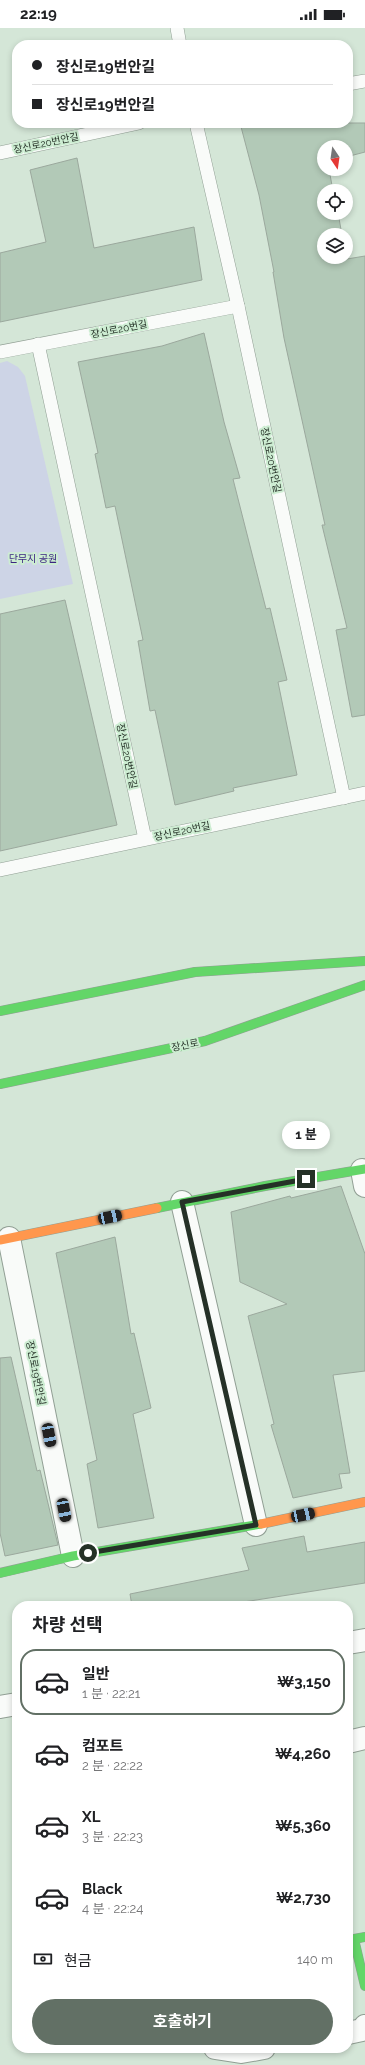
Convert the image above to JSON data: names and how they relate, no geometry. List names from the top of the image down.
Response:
{
  "streets": {
    "street": ["장신로", "장신로19번안길"],
    "lane": ["장신로20번안길", "장신로20번길"]
  },
  "crossings": [
    ["장신로20번안길", "장신로20번길"]
  ],
  "parks": ["단무지 공원"],
  "north": "bottom",
  "page": {
    "status": "22:19",
    "banner": ["장신로19번안길", "장신로19번안길"],
    "bubble": "1 분",
    "heading": "차량 선택",
    "list": [
      {
        "name": "일반",
        "note": "1 분 · 22:21",
        "value": "₩3,150"
      },
      {
        "name": "컴포트",
        "note": "2 분 · 22:22",
        "value": "₩4,260"
      },
      {
        "name": "XL",
        "note": "3 분 · 22:23",
        "value": "₩5,360"
      },
      {
        "name": "Black",
        "note": "4 분 · 22:24",
        "value": "₩2,730"
      }
    ],
    "pay": ["현금", "140 m"],
    "buttons": "호출하기"
  }
}
